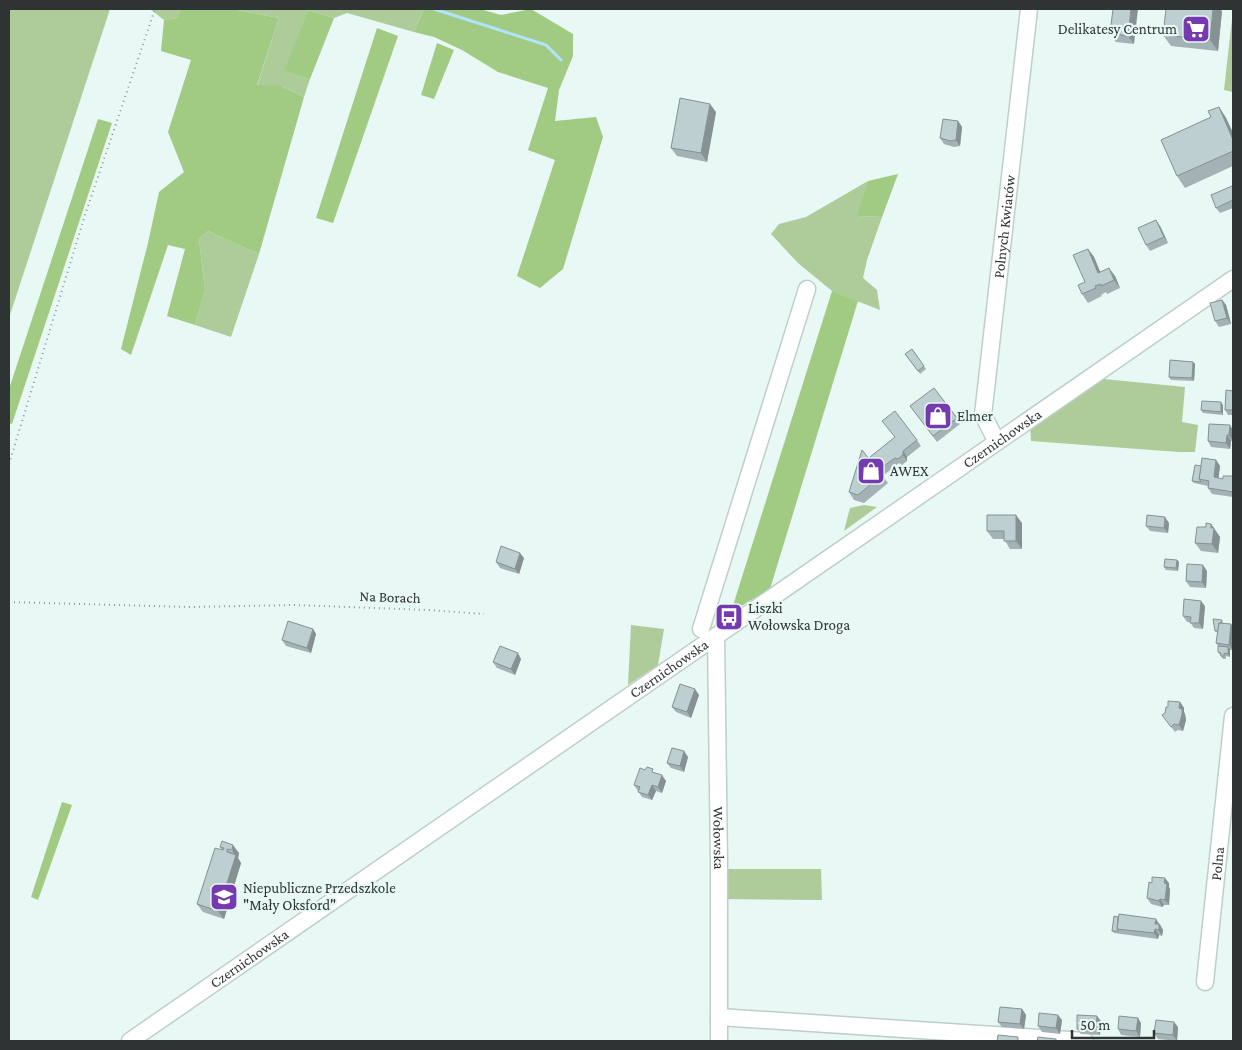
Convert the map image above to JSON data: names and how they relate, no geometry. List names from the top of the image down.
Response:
{
  "streets": {
    "street": [
      "Polnych Kwiatów",
      "Czernichowska",
      "Wołowska",
      "Polna"
    ],
    "path": ["Na Borach"]
  },
  "crossings": [
    ["Polnych Kwiatów", "Czernichowska"],
    ["Czernichowska", "Wołowska"]
  ],
  "places": {
    "supermarket": ["Delikatesy Centrum"],
    "shop": ["Elmer", "AWEX"],
    "bus stop": ["Liszki Wołowska Droga"],
    "school or university": ["Niepubliczne Przedszkole \"Mały Oksford\""]
  },
  "scale_bar": "50 m"
}
